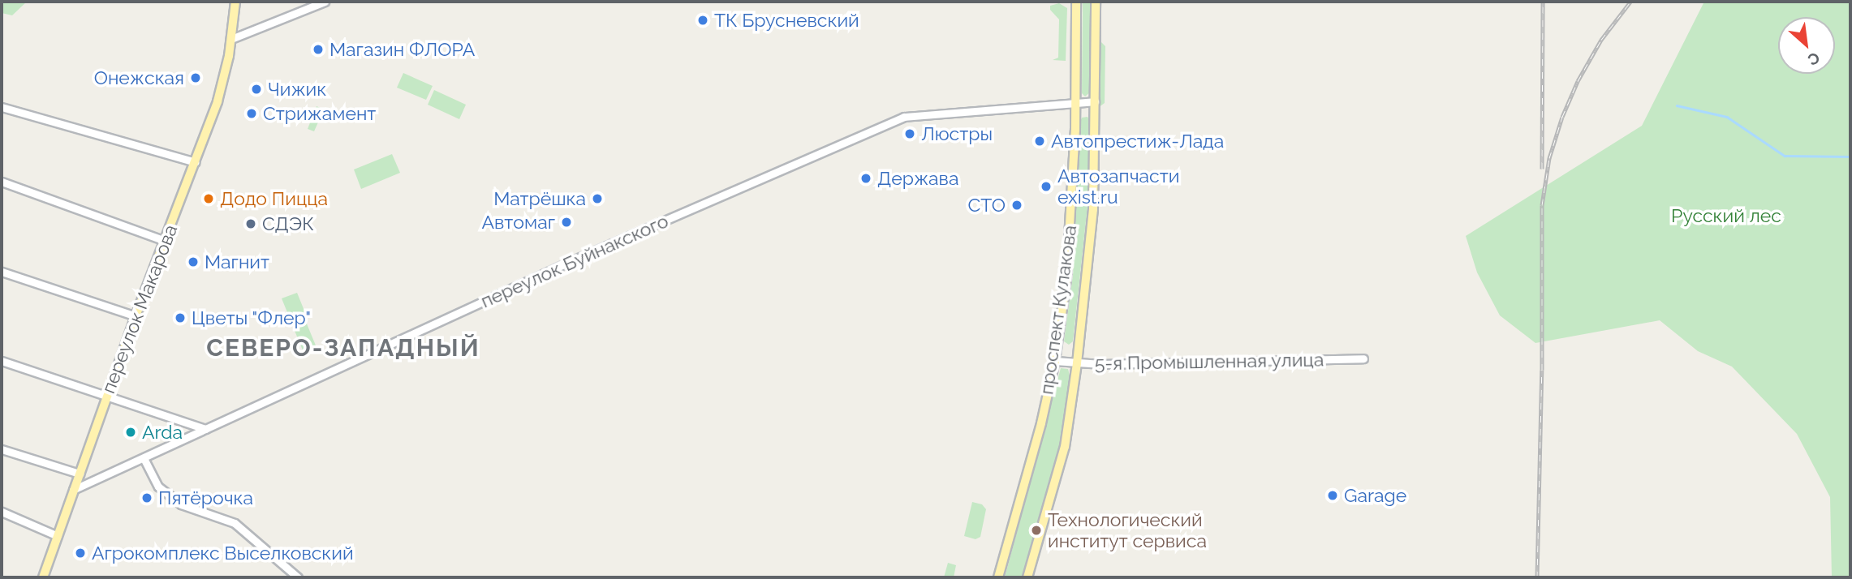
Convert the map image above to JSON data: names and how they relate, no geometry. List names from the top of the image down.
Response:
{
  "streets": {
    "main road": ["переулок Макарова", "проспект Кулакова"],
    "street": ["переулок Буйнакского", "5-я Промышленная улица"]
  },
  "crossings": [
    ["переулок Буйнакского", "переулок Макарова"],
    ["переулок Буйнакского", "проспект Кулакова"],
    ["проспект Кулакова", "5-я Промышленная улица"]
  ],
  "districts": ["СЕВЕРО-ЗАПАДНЫЙ"],
  "parks": ["Русский лес"],
  "places": [
    "ТК Брусневский",
    "Магазин ФЛОРА",
    "Онежская",
    "Чижик",
    "Стрижамент",
    "Люстры",
    "Автопрестиж-Лада",
    "Держава",
    "Автозапчасти exist.ru",
    "Додо Пицца",
    "Матрёшка",
    "СТО",
    "Автомаг",
    "СДЭК",
    "Магнит",
    "Цветы \"Флер\"",
    "Arda",
    "Garage",
    "Пятёрочка",
    "Технологический институт сервиса",
    "Агрокомплекс Выселковский"
  ],
  "north": "bottom right"
}
